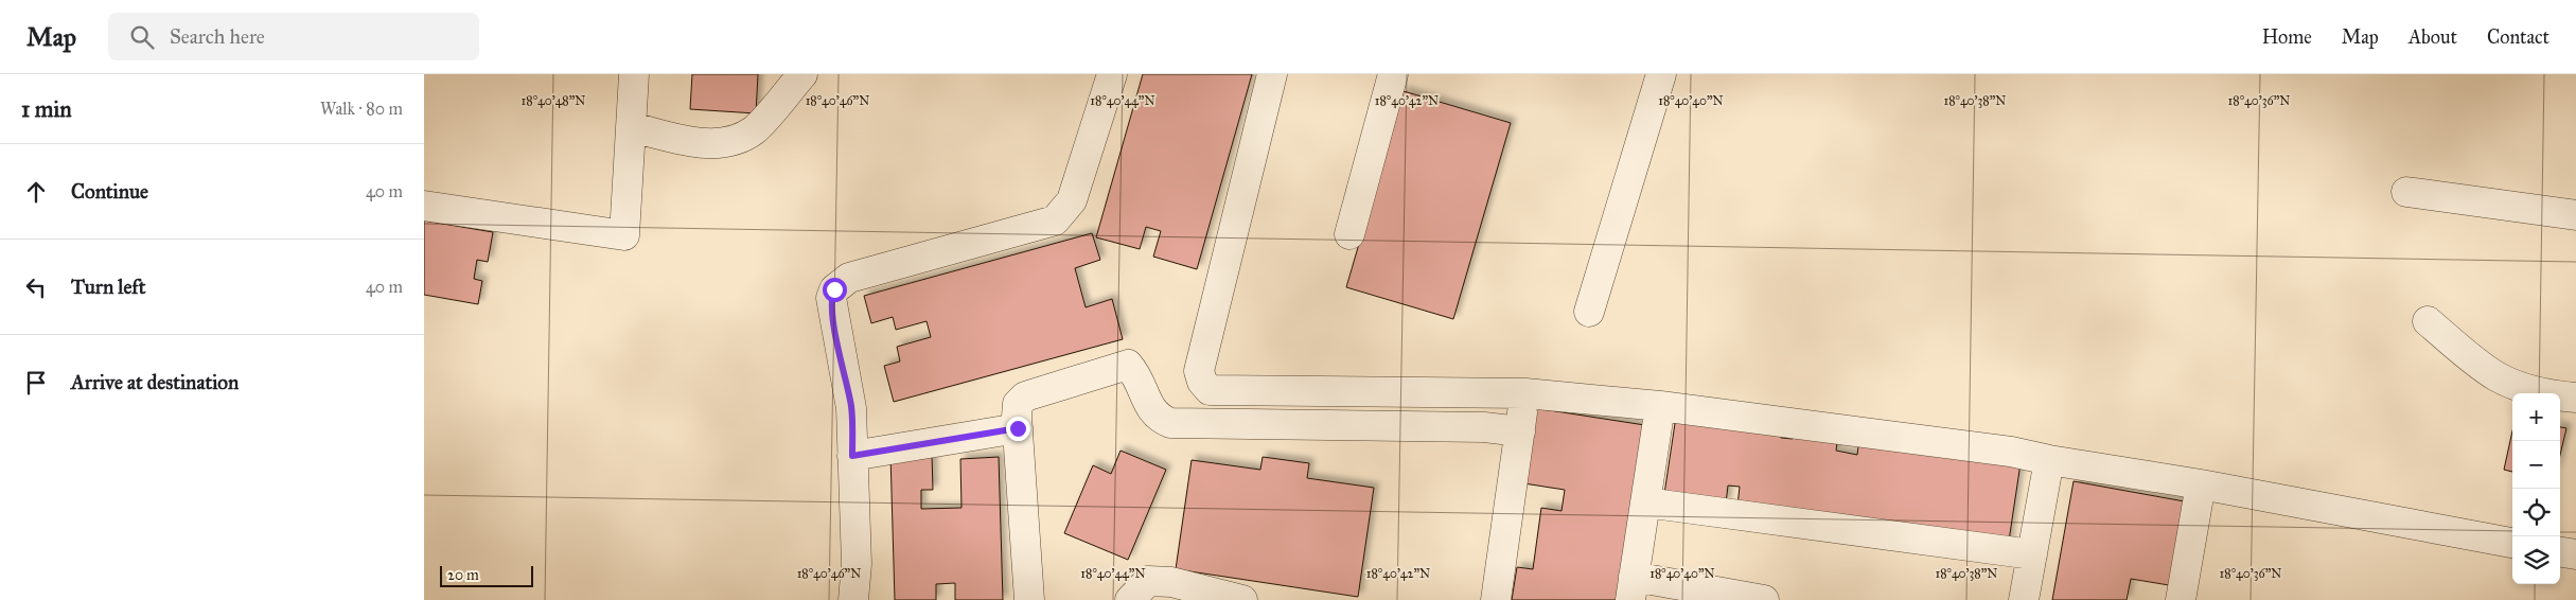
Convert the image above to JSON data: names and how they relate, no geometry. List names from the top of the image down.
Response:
{
  "scale_bar": "20 m",
  "page": {
    "header": "Map",
    "search": "Search here",
    "nav": [
      "Home",
      "Map",
      "About",
      "Contact"
    ],
    "heading": ["1 min", "Walk · 80 m"],
    "list": [
      ["Continue", "40 m"],
      ["Turn left", "40 m"],
      "Arrive at destination"
    ],
    "map_buttons": ["+", "−"],
    "scale": "20 m"
  },
  "coordinates": [
    "18°40'48\"N",
    "18°40'46\"N",
    "18°40'44\"N",
    "18°40'42\"N",
    "18°40'40\"N",
    "18°40'38\"N",
    "18°40'36\"N"
  ]
}
